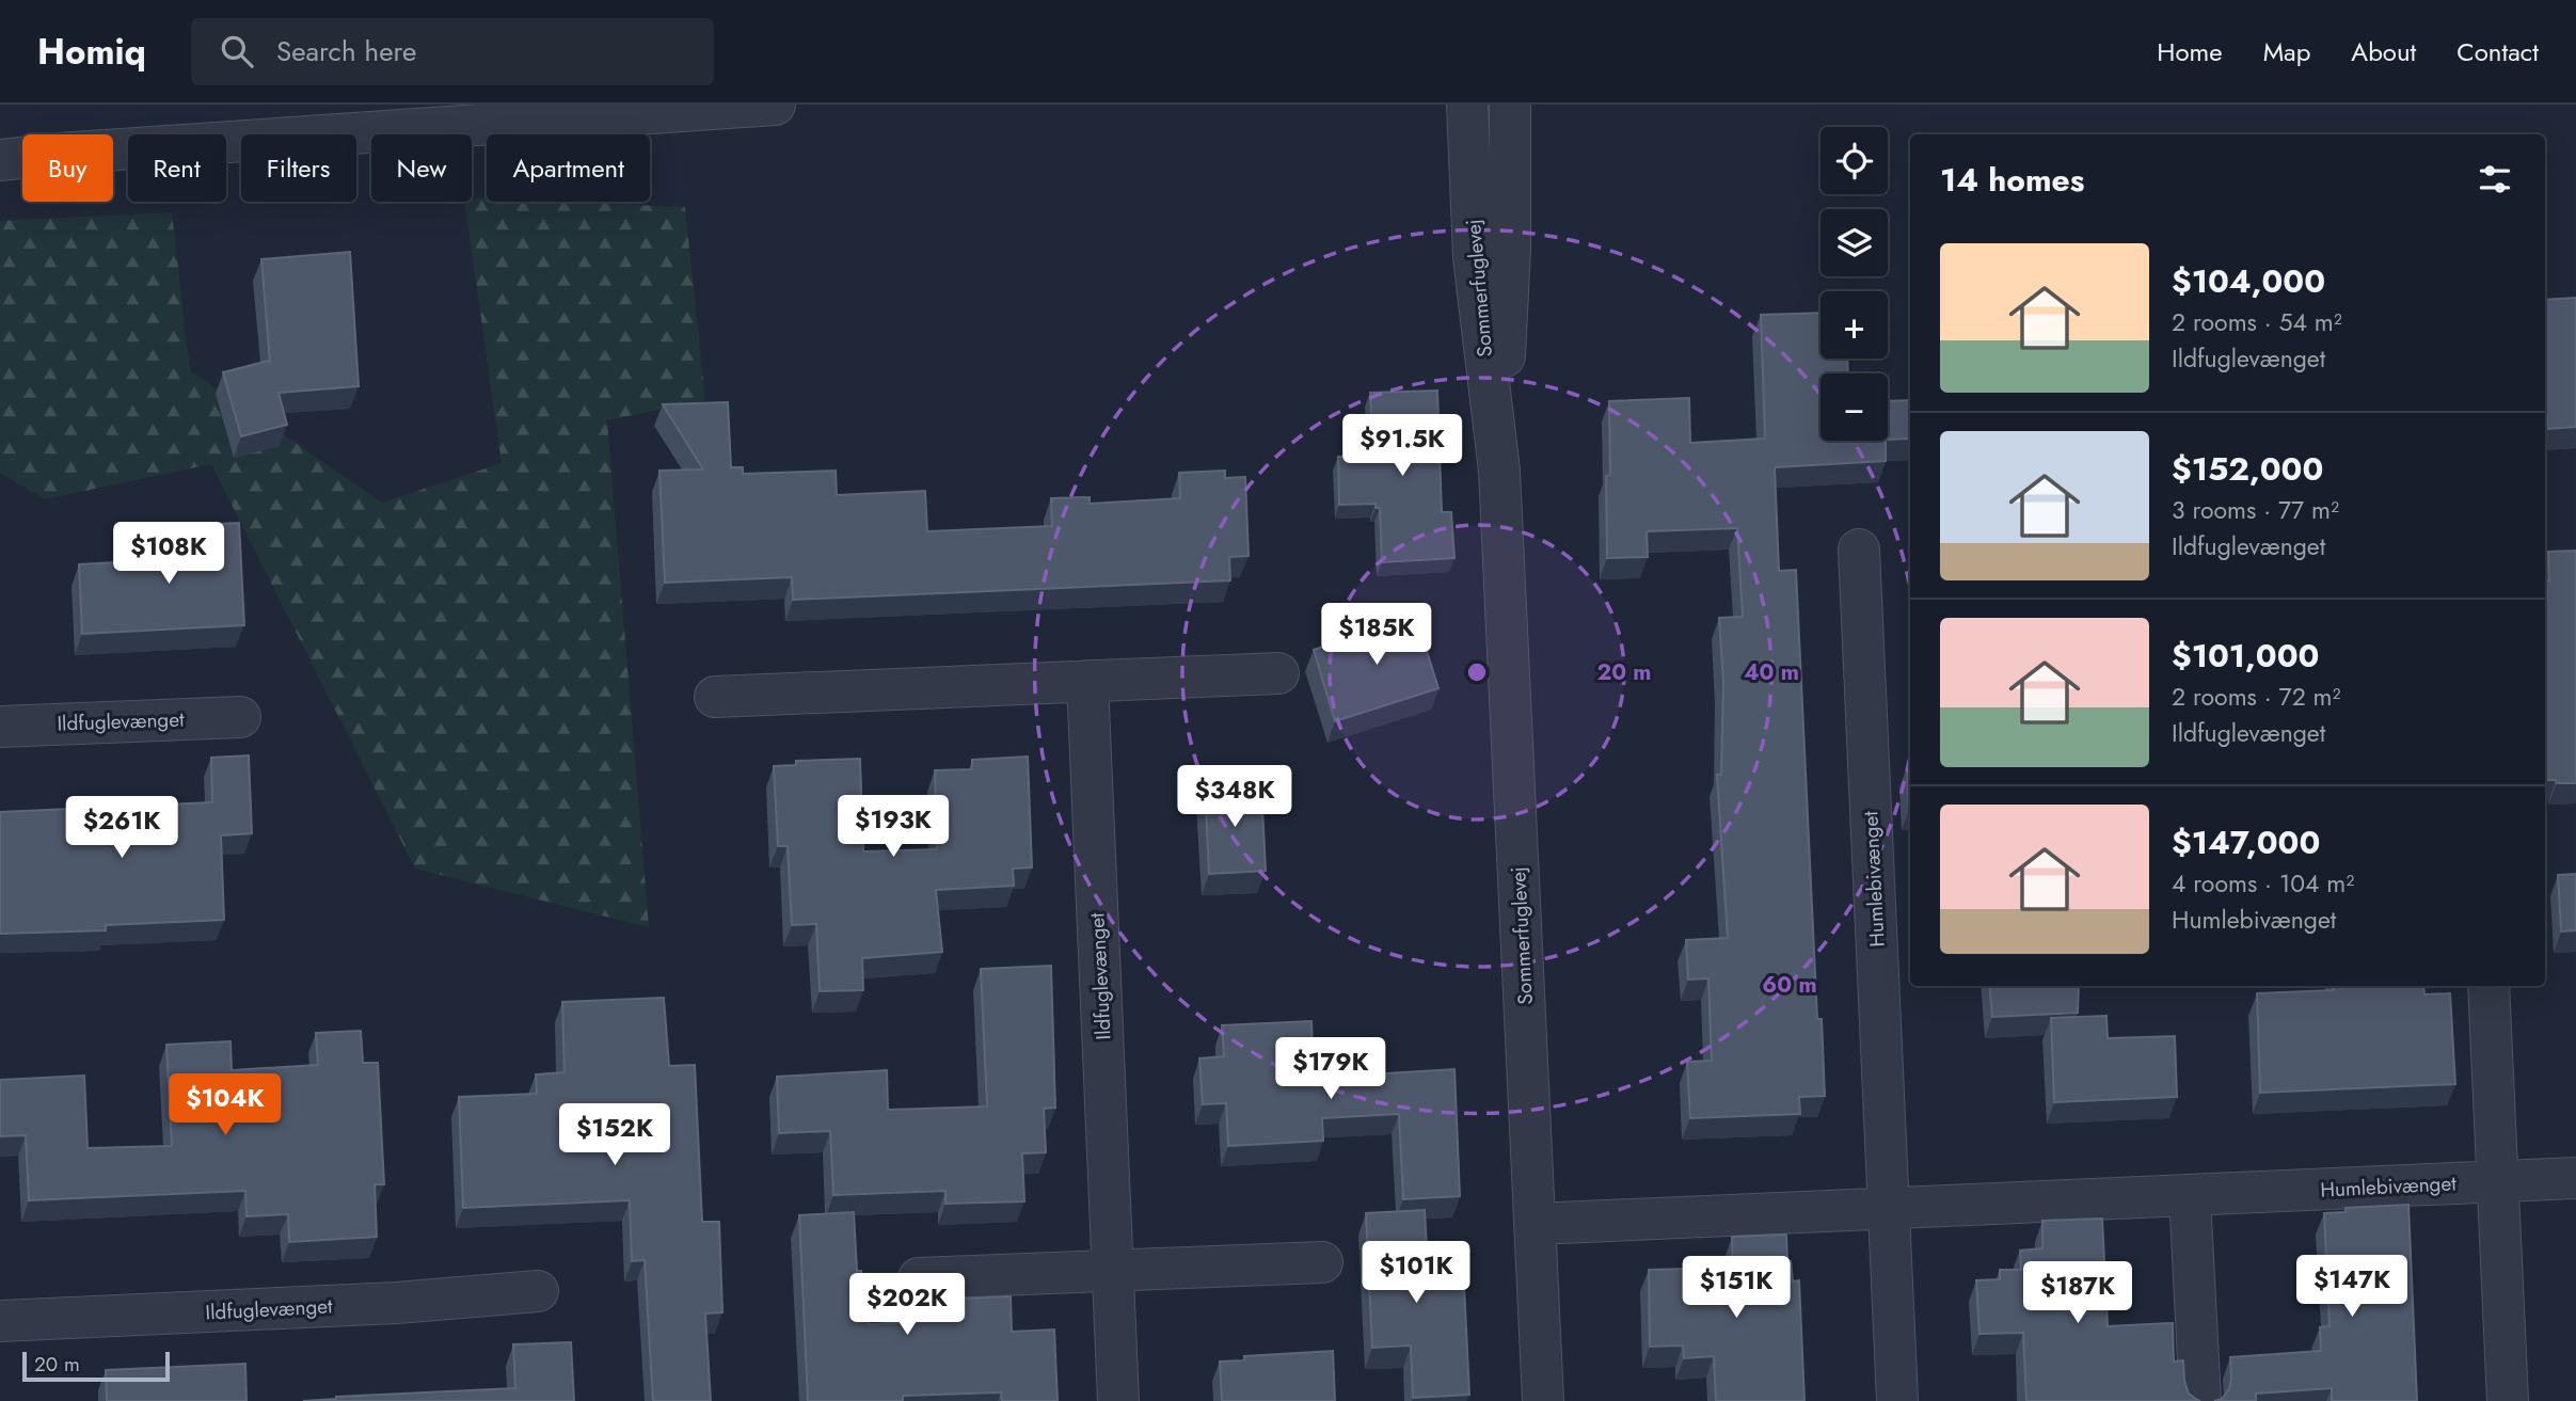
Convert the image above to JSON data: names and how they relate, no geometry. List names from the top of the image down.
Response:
{
  "streets": {
    "street": ["Sommerfuglevej", "Ildfuglevænget", "Humlebivænget"]
  },
  "crossings": [
    ["Sommerfuglevej", "Humlebivænget"]
  ],
  "scale_bar": "20 m",
  "page": {
    "header": "Homiq",
    "search": "Search here",
    "nav": [
      "Home",
      "Map",
      "About",
      "Contact"
    ],
    "map_buttons": ["+", "−"],
    "chip": [
      "Buy",
      "Rent",
      "Filters",
      "New",
      "Apartment"
    ],
    "heading": "14 homes",
    "list": [
      {
        "name": "$104,000",
        "note": "2 rooms · 54 m² · Ildfuglevænget"
      },
      {
        "name": "$152,000",
        "note": "3 rooms · 77 m² · Ildfuglevænget"
      },
      {
        "name": "$101,000",
        "note": "2 rooms · 72 m² · Ildfuglevænget"
      },
      {
        "name": "$147,000",
        "note": "4 rooms · 104 m² · Humlebivænget"
      }
    ],
    "price": [
      "$91.5K",
      "$108K",
      "$185K",
      "$348K",
      "$193K",
      "$261K",
      "$179K",
      "$104K",
      "$152K",
      "$101K",
      "$147K",
      "$151K",
      "$187K",
      "$202K"
    ],
    "scale": "20 m"
  },
  "rings": ["20 m", "40 m", "60 m"]
}
